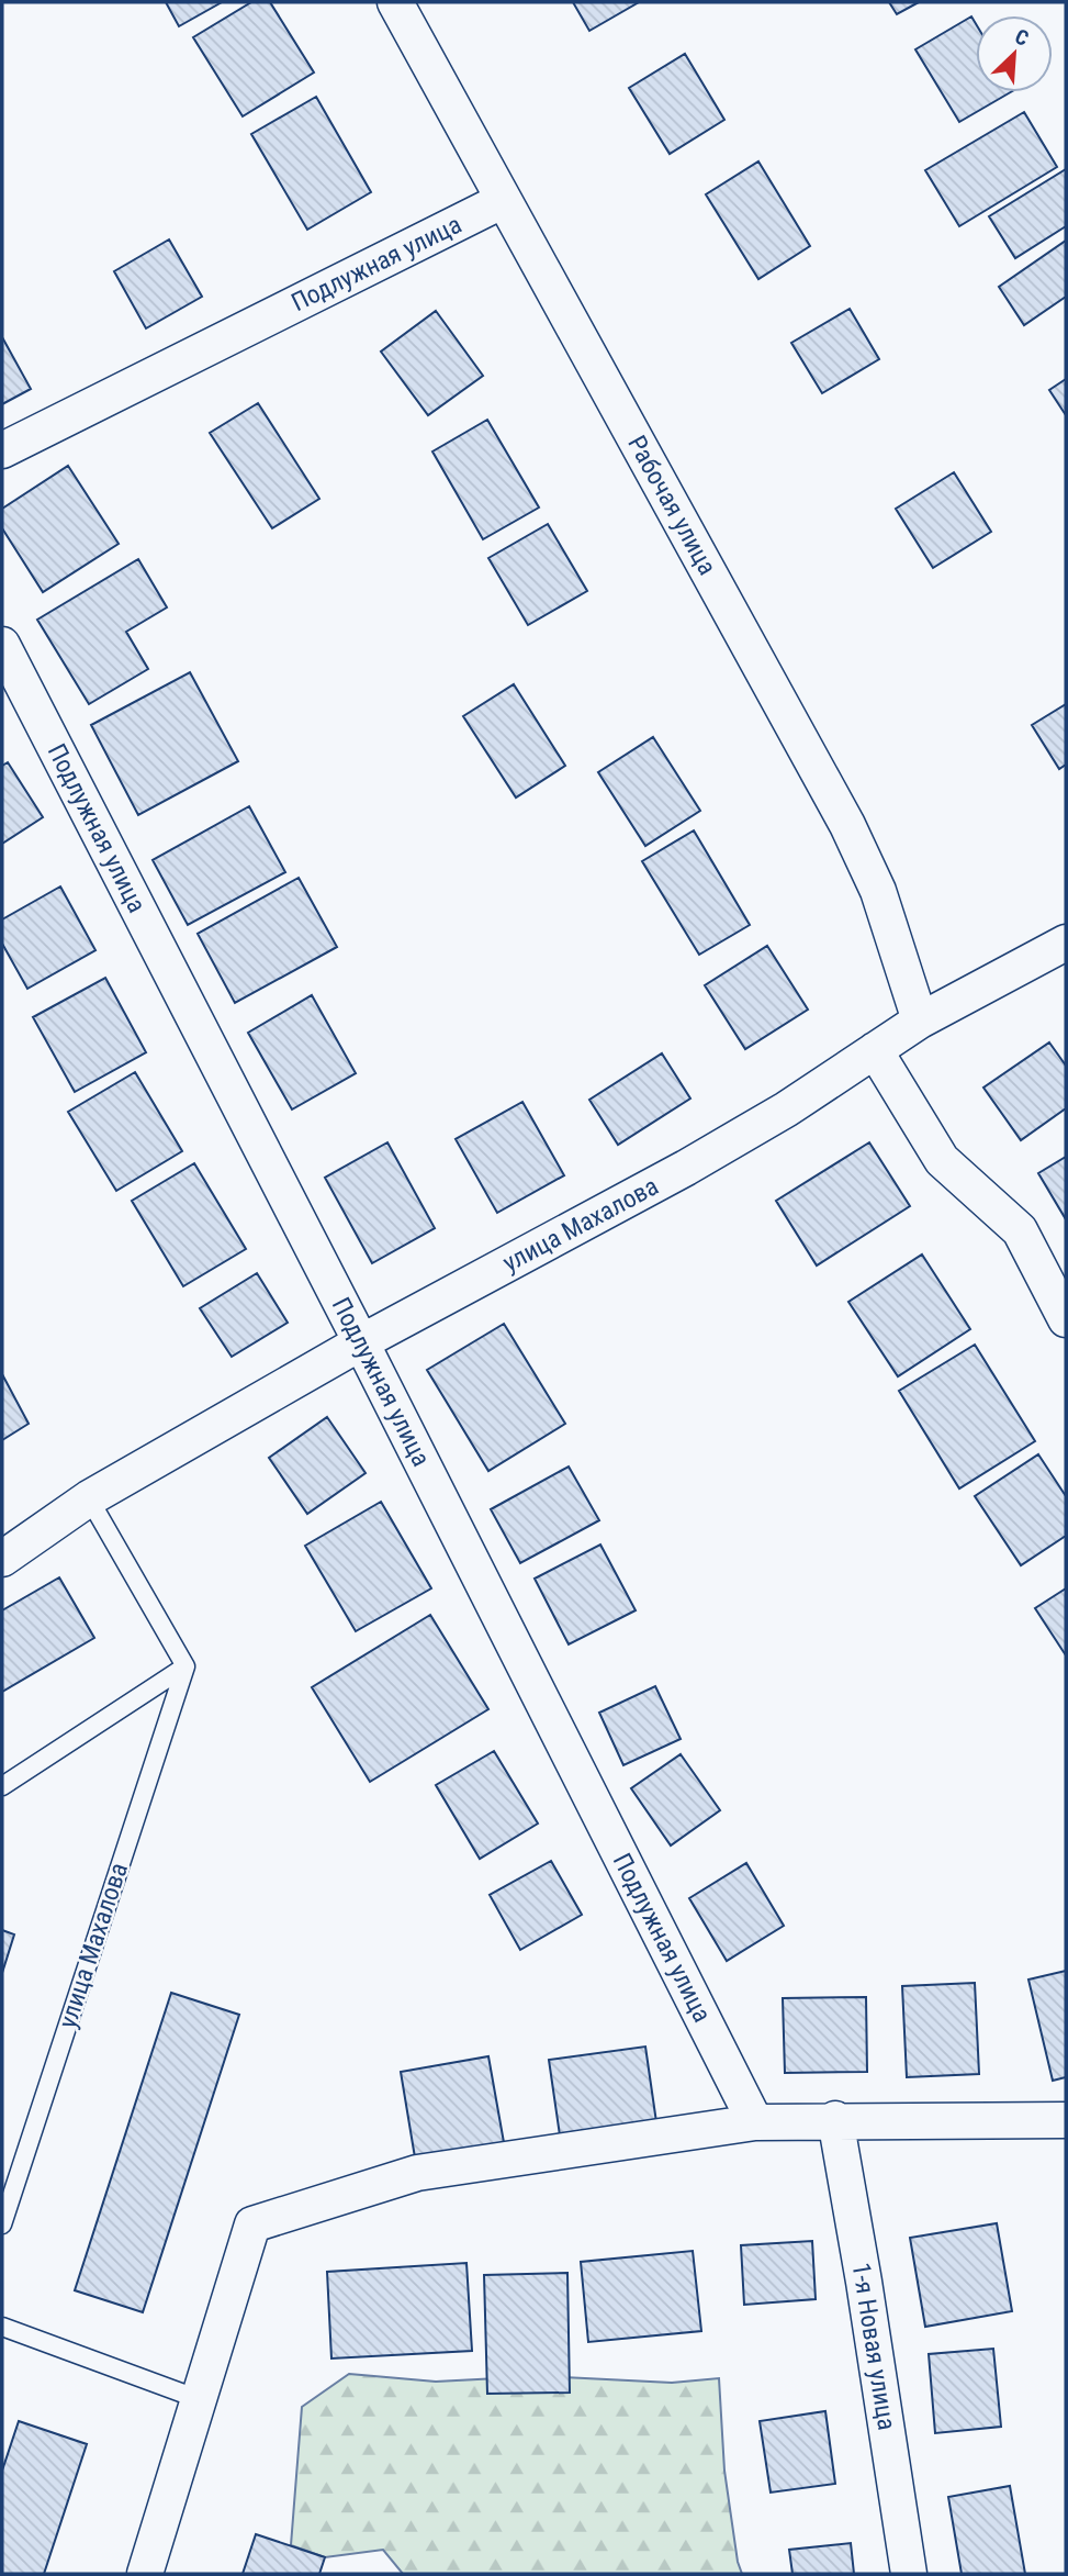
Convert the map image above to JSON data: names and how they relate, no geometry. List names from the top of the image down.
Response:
{
  "streets": {
    "street": [
      "Подлужная улица",
      "Рабочая улица",
      "улица Махалова",
      "1-я Новая улица"
    ]
  },
  "crossings": [
    ["Подлужная улица", "Рабочая улица"],
    ["Подлужная улица", "улица Махалова"],
    ["Рабочая улица", "улица Махалова"]
  ],
  "north": "top right"
}
